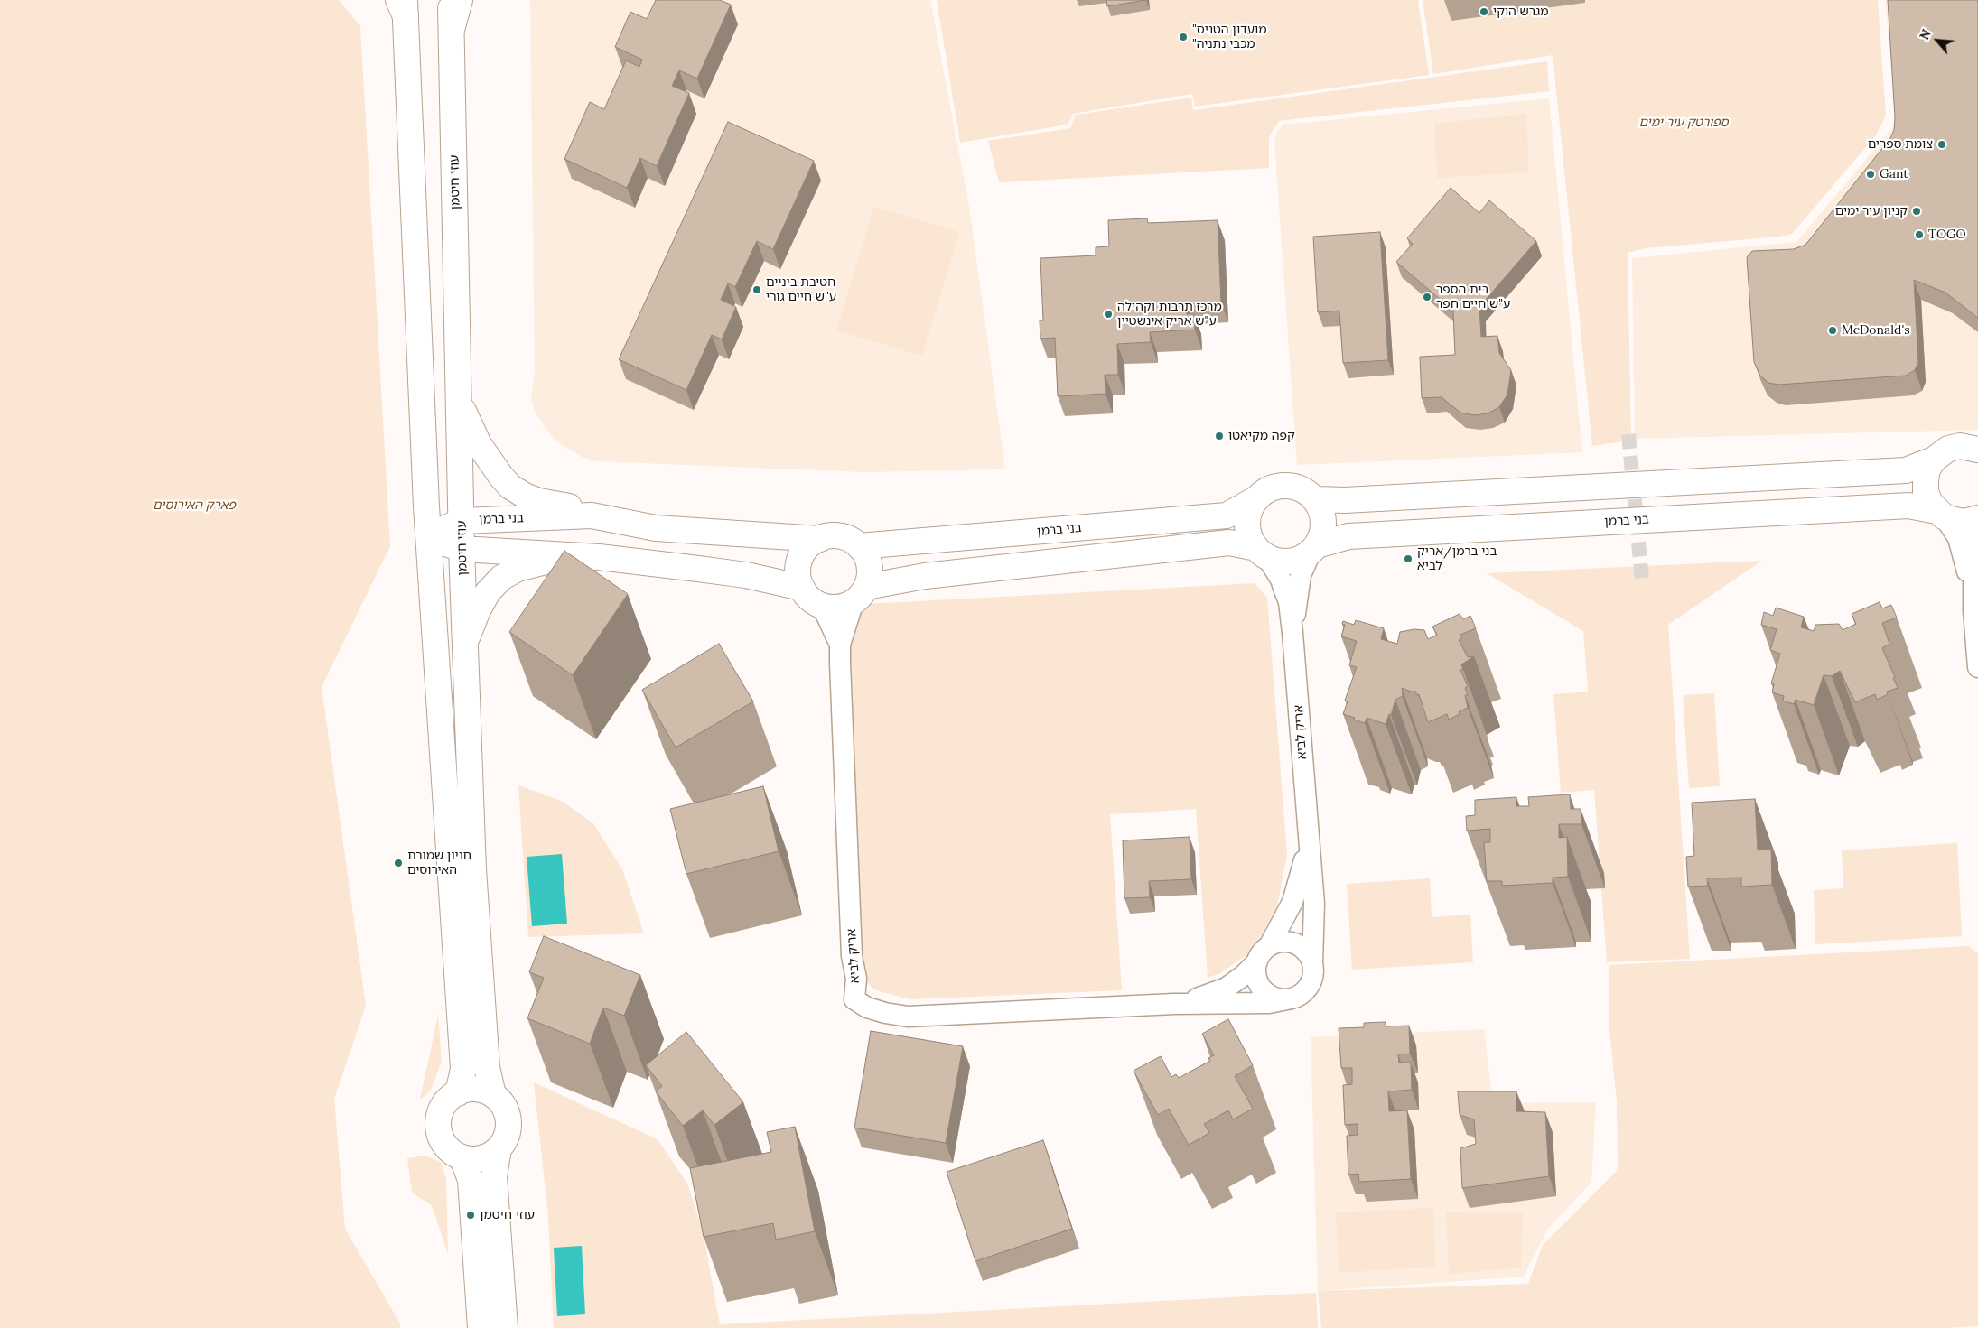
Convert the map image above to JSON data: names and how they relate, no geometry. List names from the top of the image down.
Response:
{
  "streets": {
    "street": ["עוזי חיטמן", "בני ברמן", "אריק לביא"]
  },
  "crossings": [
    ["עוזי חיטמן", "בני ברמן"],
    ["בני ברמן", "אריק לביא"]
  ],
  "parks": ["ספורטק עיר ימים", "פארק האירוסים"],
  "places": [
    "מגרש הוקי",
    "\"מועדון הטניס \"מכבי נתניה",
    "צומת ספרים",
    "Gant",
    "קניון עיר ימים",
    "TOGO",
    "חטיבת ביניים ע\"ש חיים גורי",
    "בית הספר ע\"ש חיים חפר",
    "מרכז תרבות וקהילה ע\"ש אריק אינשטיין",
    "McDonald's",
    "קפה מקיאטו",
    "בני ברמן/אריק לביא",
    "חניון שמורת האירוסים",
    "עוזי חיטמן"
  ],
  "north": "top left"
}
